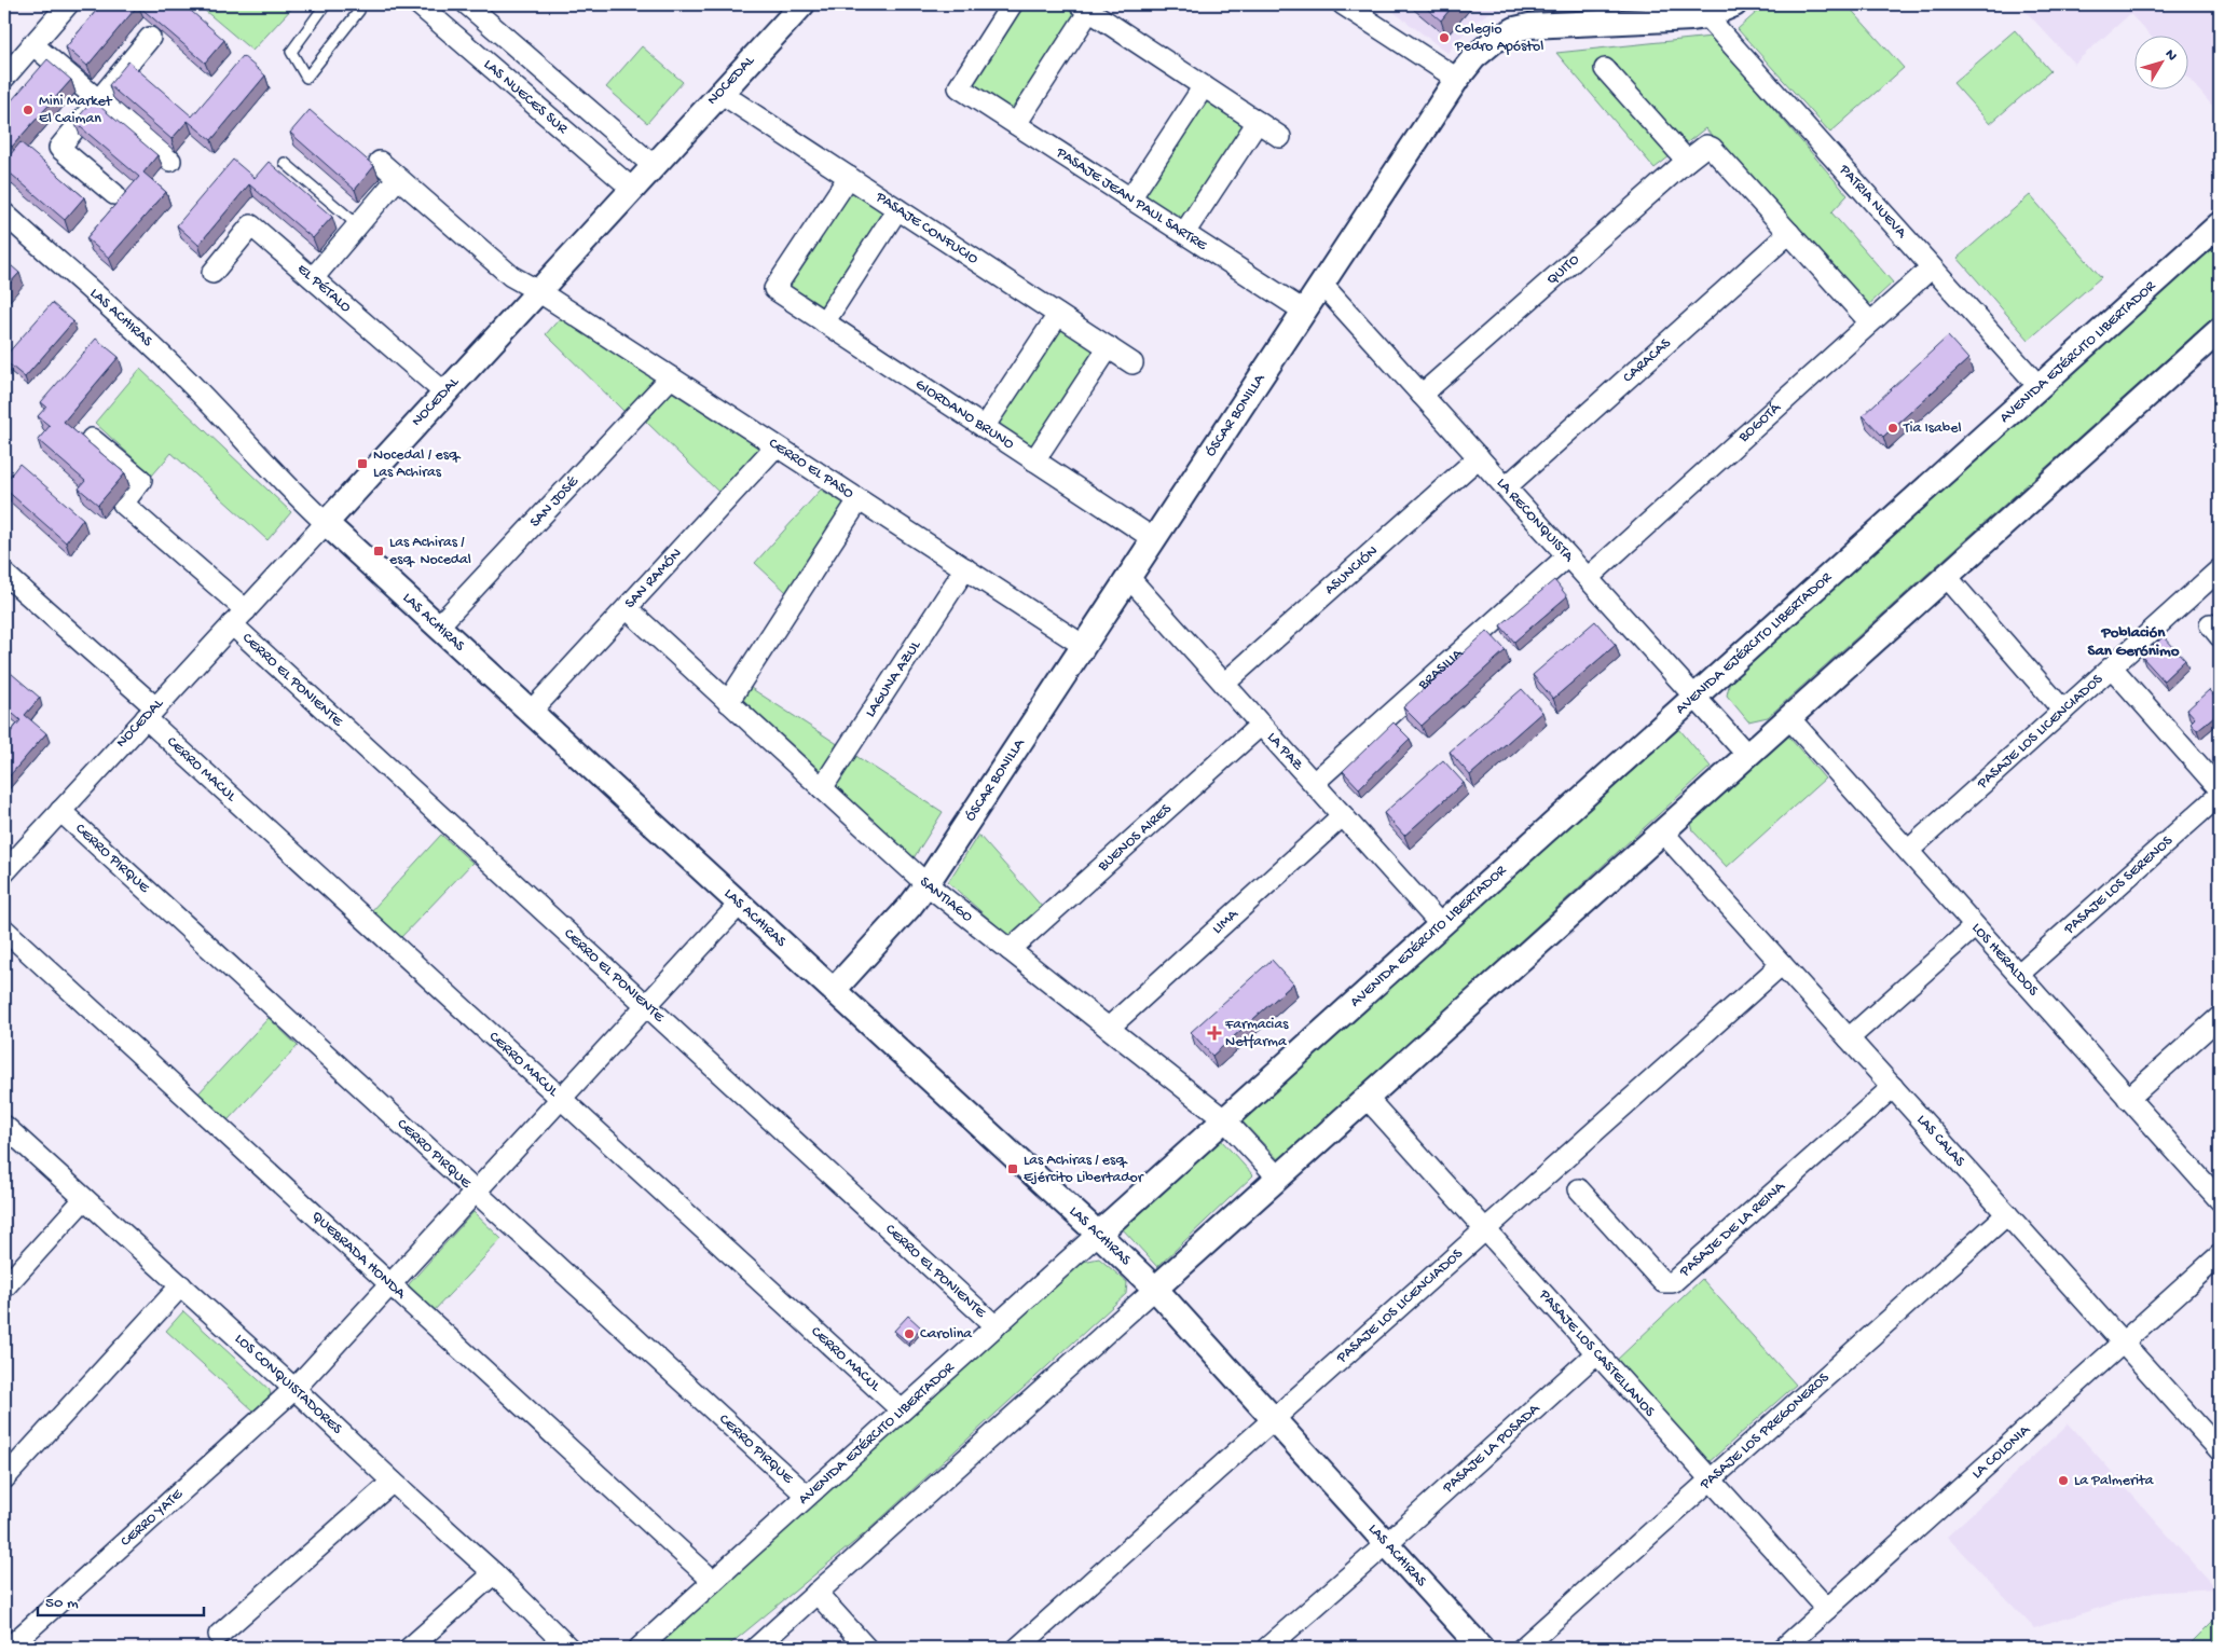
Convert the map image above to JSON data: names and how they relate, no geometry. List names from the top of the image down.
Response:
{
  "streets": {
    "street": [
      "NOCEDAL",
      "LAS NUECES SUR",
      "PASAJE JEAN PAUL SARTRE",
      "PATRIA NUEVA",
      "PASAJE CONFUCIO",
      "QUITO",
      "EL PÉTALO",
      "LAS ACHIRAS",
      "AVENIDA EJÉRCITO LIBERTADOR",
      "CARACAS",
      "GIORDANO BRUNO",
      "ÓSCAR BONILLA",
      "BOGOTÁ",
      "CERRO EL PASO",
      "SAN JOSÉ",
      "LA RECONQUISTA",
      "ASUNCIÓN",
      "SAN RAMÓN",
      "BRASILIA",
      "LAGUNA AZUL",
      "CERRO EL PONIENTE",
      "PASAJE LOS LICENCIADOS",
      "LA PAZ",
      "CERRO MACUL",
      "BUENOS AIRES",
      "CERRO PIRQUE",
      "PASAJE LOS SERENOS",
      "SANTIAGO",
      "LIMA",
      "LOS HERALDOS",
      "LAS CALAS",
      "PASAJE DE LA REINA",
      "QUEBRADA HONDA",
      "PASAJE LOS CASTELLANOS",
      "LOS CONQUISTADORES",
      "PASAJE LOS PREGONEROS",
      "PASAJE LA POSADA",
      "LA COLONIA",
      "CERRO YATE"
    ]
  },
  "crossings": [
    ["NOCEDAL", "LAS NUECES SUR"],
    ["NOCEDAL", "PASAJE CONFUCIO"],
    ["NOCEDAL", "EL PÉTALO"],
    ["NOCEDAL", "LAS ACHIRAS"],
    ["NOCEDAL", "CERRO EL PASO"],
    ["NOCEDAL", "CERRO EL PONIENTE"],
    ["NOCEDAL", "CERRO MACUL"],
    ["NOCEDAL", "CERRO PIRQUE"],
    ["PASAJE JEAN PAUL SARTRE", "ÓSCAR BONILLA"],
    ["PATRIA NUEVA", "AVENIDA EJÉRCITO LIBERTADOR"],
    ["PATRIA NUEVA", "ÓSCAR BONILLA"],
    ["PATRIA NUEVA", "BOGOTÁ"],
    ["PASAJE CONFUCIO", "GIORDANO BRUNO"],
    ["QUITO", "CARACAS"],
    ["QUITO", "LA RECONQUISTA"],
    ["LAS ACHIRAS", "AVENIDA EJÉRCITO LIBERTADOR"],
    ["LAS ACHIRAS", "ÓSCAR BONILLA"],
    ["LAS ACHIRAS", "SAN JOSÉ"],
    ["LAS ACHIRAS", "SAN RAMÓN"],
    ["LAS ACHIRAS", "PASAJE LOS LICENCIADOS"],
    ["LAS ACHIRAS", "PASAJE LA POSADA"],
    ["LAS ACHIRAS", "CERRO YATE"],
    ["AVENIDA EJÉRCITO LIBERTADOR", "LA RECONQUISTA"],
    ["AVENIDA EJÉRCITO LIBERTADOR", "CERRO EL PONIENTE"],
    ["AVENIDA EJÉRCITO LIBERTADOR", "LA PAZ"],
    ["AVENIDA EJÉRCITO LIBERTADOR", "CERRO MACUL"],
    ["AVENIDA EJÉRCITO LIBERTADOR", "CERRO PIRQUE"],
    ["AVENIDA EJÉRCITO LIBERTADOR", "SANTIAGO"],
    ["AVENIDA EJÉRCITO LIBERTADOR", "QUEBRADA HONDA"],
    ["CARACAS", "LA RECONQUISTA"],
    ["GIORDANO BRUNO", "ÓSCAR BONILLA"],
    ["ÓSCAR BONILLA", "CERRO EL PASO"],
    ["ÓSCAR BONILLA", "LA RECONQUISTA"],
    ["ÓSCAR BONILLA", "LA PAZ"],
    ["ÓSCAR BONILLA", "SANTIAGO"],
    ["BOGOTÁ", "LA RECONQUISTA"],
    ["CERRO EL PASO", "SAN JOSÉ"],
    ["CERRO EL PASO", "SAN RAMÓN"],
    ["CERRO EL PASO", "LAGUNA AZUL"],
    ["LA RECONQUISTA", "ASUNCIÓN"],
    ["LA RECONQUISTA", "BRASILIA"],
    ["ASUNCIÓN", "LA PAZ"],
    ["SAN RAMÓN", "SANTIAGO"],
    ["BRASILIA", "LA PAZ"],
    ["LAGUNA AZUL", "SANTIAGO"],
    ["CERRO EL PONIENTE", "CERRO YATE"],
    ["PASAJE LOS LICENCIADOS", "LOS HERALDOS"],
    ["PASAJE LOS LICENCIADOS", "LAS CALAS"],
    ["PASAJE LOS LICENCIADOS", "PASAJE LOS CASTELLANOS"],
    ["LA PAZ", "BUENOS AIRES"],
    ["LA PAZ", "LIMA"],
    ["CERRO MACUL", "CERRO YATE"],
    ["BUENOS AIRES", "SANTIAGO"],
    ["CERRO PIRQUE", "CERRO YATE"],
    ["PASAJE LOS SERENOS", "LOS HERALDOS"],
    ["SANTIAGO", "LIMA"],
    ["LAS CALAS", "PASAJE DE LA REINA"],
    ["LAS CALAS", "PASAJE LOS PREGONEROS"],
    ["LAS CALAS", "LA COLONIA"],
    ["QUEBRADA HONDA", "CERRO YATE"],
    ["PASAJE LOS CASTELLANOS", "PASAJE LOS PREGONEROS"],
    ["PASAJE LOS CASTELLANOS", "PASAJE LA POSADA"],
    ["PASAJE LOS CASTELLANOS", "LA COLONIA"],
    ["LOS CONQUISTADORES", "CERRO YATE"]
  ],
  "districts": ["Población San Gerónimo"],
  "places": {
    "other": [
      "Colegio Pedro Apóstol",
      "Mini Market El Caiman",
      "Tia Isabel",
      "Carolina",
      "La Palmerita"
    ],
    "transit": ["Nocedal / esq. Las Achiras", "Las Achiras / esq. Nocedal", "Las Achiras / esq. Ejército Libertador"],
    "health": ["Farmacias Netfarma"]
  },
  "scale_bar": "50 m",
  "north": "top right"
}
